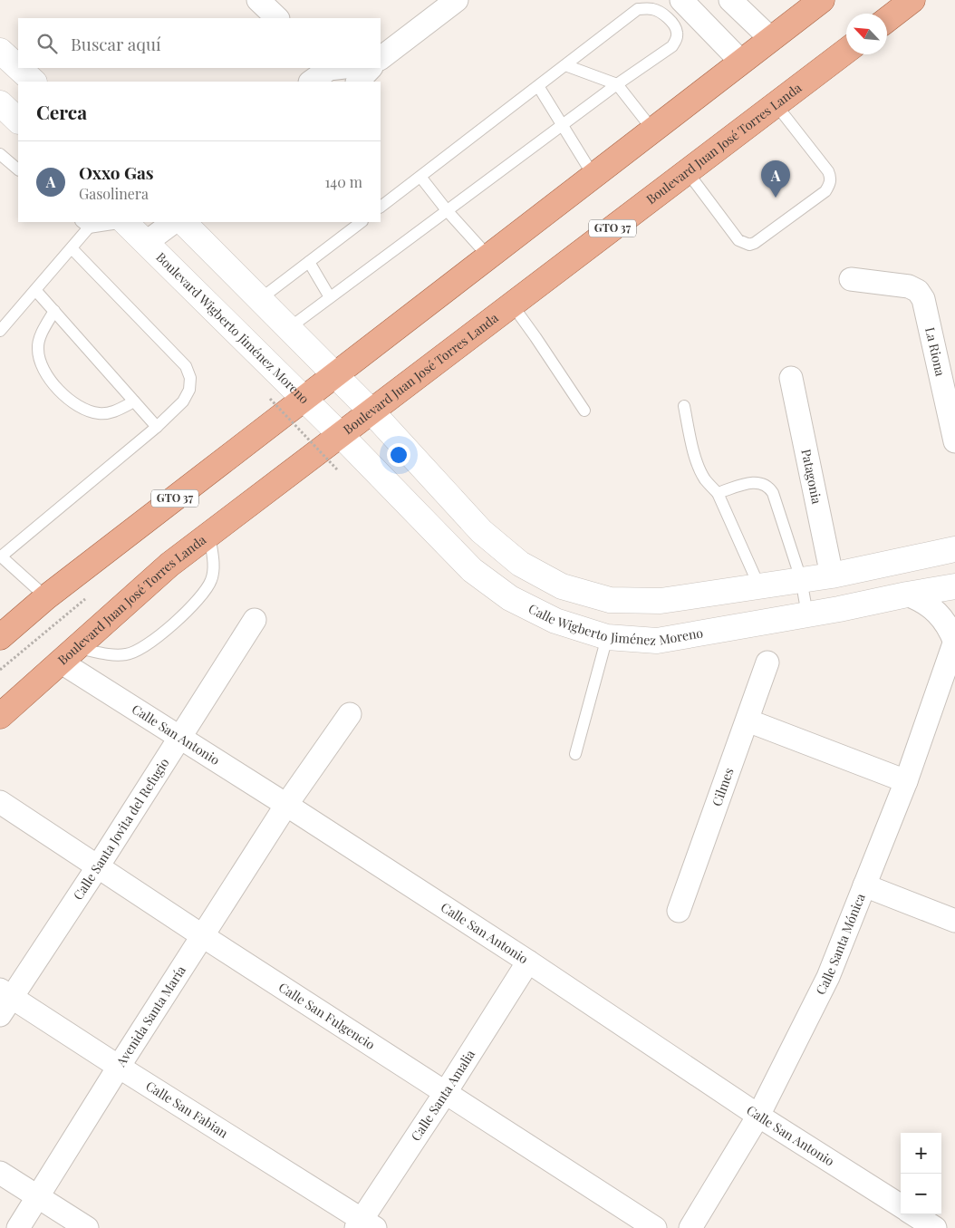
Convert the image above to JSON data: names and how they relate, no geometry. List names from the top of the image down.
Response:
{
  "streets": {
    "main road": ["Boulevard Juan José Torres Landa", "GTO 37"],
    "street": [
      "Boulevard Wigberto Jiménez Moreno",
      "La Riona",
      "Patagonia",
      "Calle Wigberto Jiménez Moreno",
      "Calle San Antonio",
      "Cilmes",
      "Calle Santa Jovita del Refugio",
      "Calle Santa Mónica",
      "Avenida Santa María",
      "Calle San Fulgencio",
      "Calle Santa Amalia",
      "Calle San Fabian"
    ]
  },
  "crossings": [
    ["Boulevard Juan José Torres Landa", "Boulevard Wigberto Jiménez Moreno"],
    ["Boulevard Juan José Torres Landa", "Calle Wigberto Jiménez Moreno"],
    ["Boulevard Juan José Torres Landa", "Calle San Antonio"],
    ["GTO 37", "Boulevard Wigberto Jiménez Moreno"],
    ["Boulevard Wigberto Jiménez Moreno", "Calle Wigberto Jiménez Moreno"],
    ["Patagonia", "Calle Wigberto Jiménez Moreno"],
    ["Calle Wigberto Jiménez Moreno", "Calle Santa Mónica"],
    ["Calle San Antonio", "Calle Santa Jovita del Refugio"],
    ["Calle San Antonio", "Calle Santa Mónica"],
    ["Calle San Antonio", "Avenida Santa María"],
    ["Calle San Antonio", "Calle Santa Amalia"],
    ["Calle Santa Jovita del Refugio", "Calle San Fulgencio"],
    ["Calle Santa Jovita del Refugio", "Calle San Fabian"],
    ["Avenida Santa María", "Calle San Fulgencio"],
    ["Avenida Santa María", "Calle San Fabian"],
    ["Calle San Fulgencio", "Calle Santa Amalia"],
    ["Calle Santa Amalia", "Calle San Fabian"]
  ],
  "north": "top left",
  "page": {
    "search": "Buscar aquí",
    "heading": "Cerca",
    "list": [
      {
        "mark": "A",
        "name": "Oxxo Gas",
        "note": "Gasolinera",
        "value": "140 m"
      }
    ],
    "pins": "A",
    "map_buttons": ["+", "−"]
  }
}
